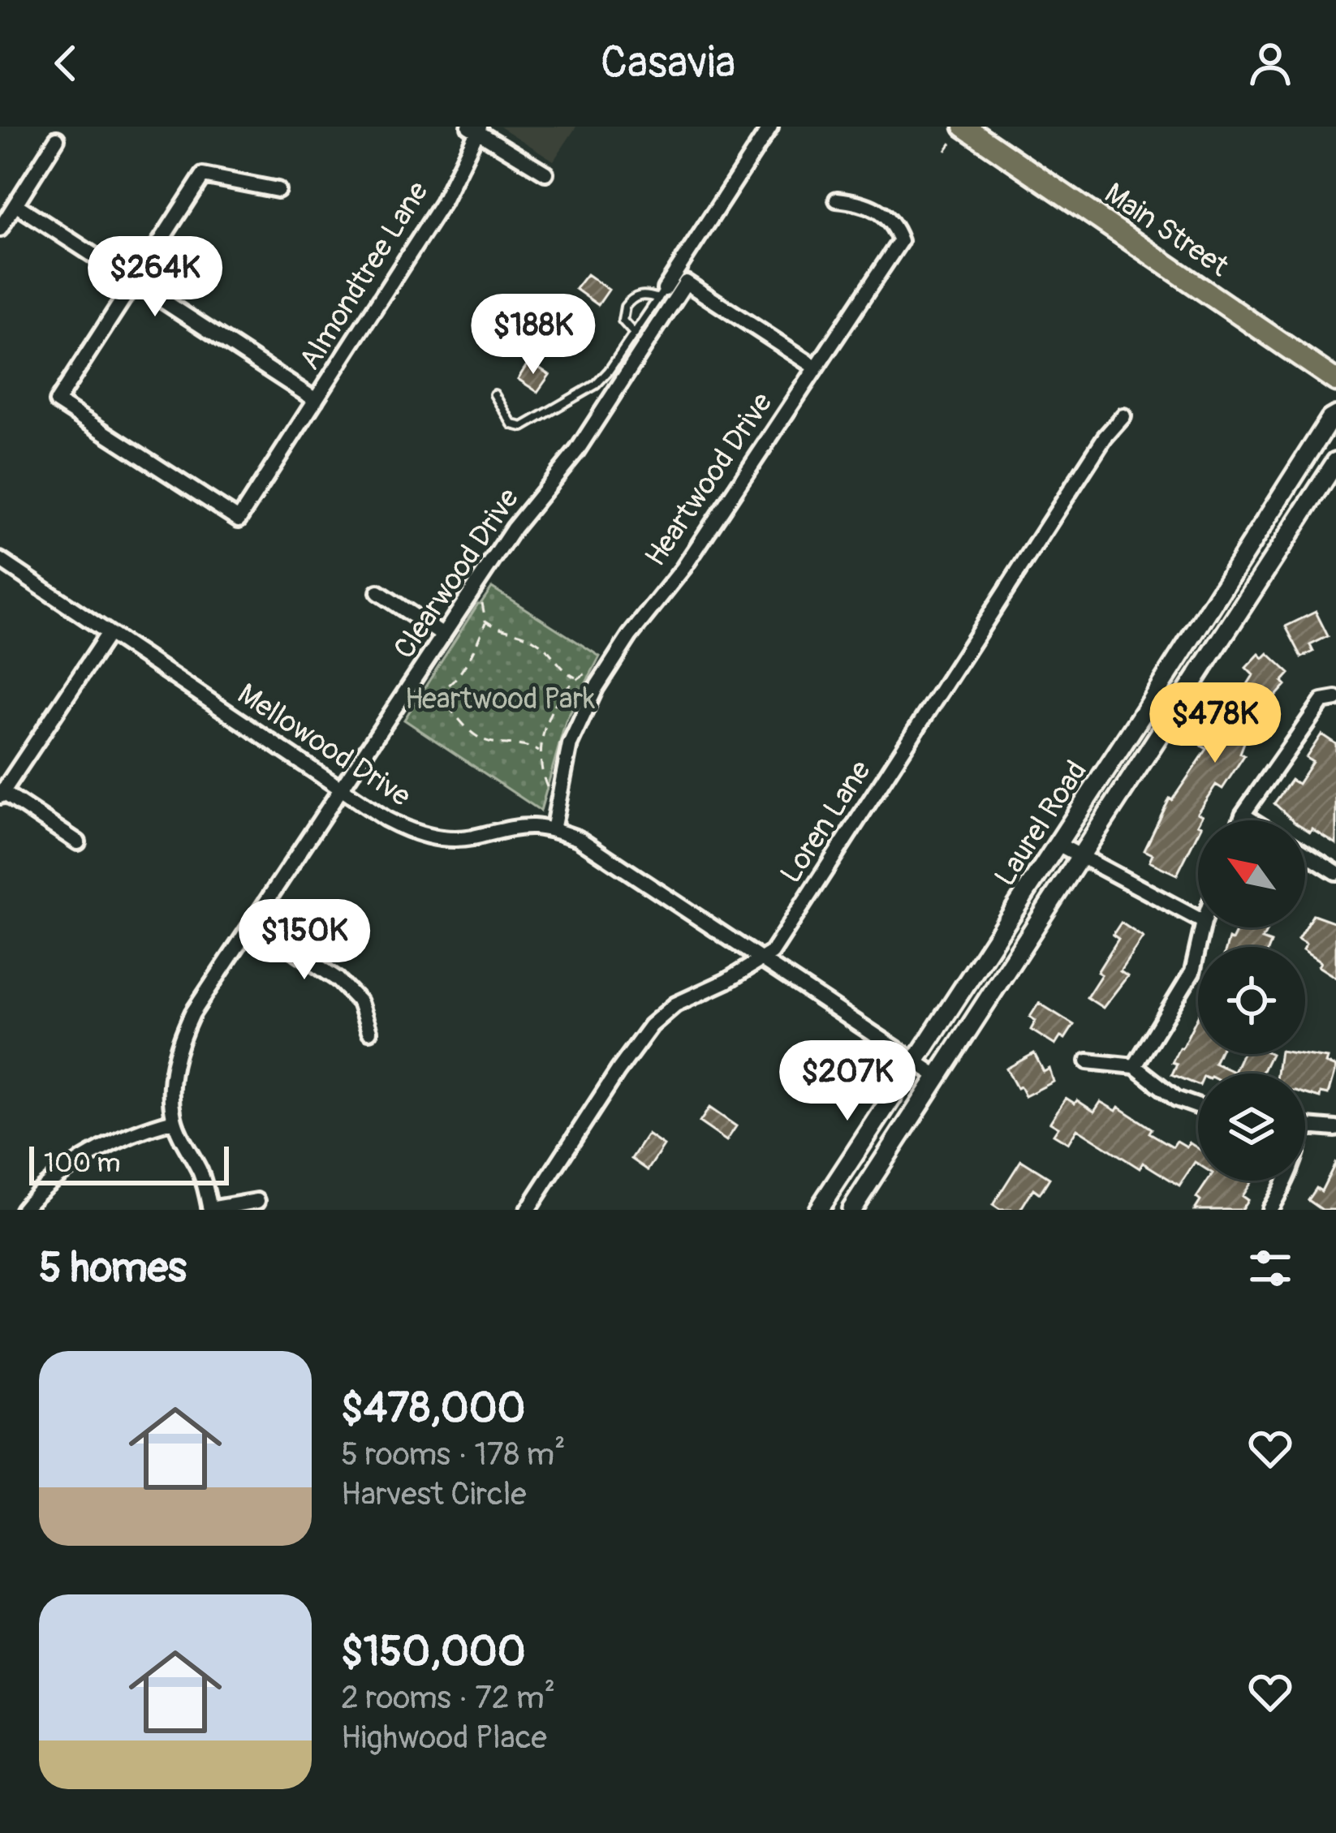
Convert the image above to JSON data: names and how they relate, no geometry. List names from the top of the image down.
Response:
{
  "streets": {
    "main road": ["Main Street", "Laurel Road"],
    "street": [
      "Almondtree Lane",
      "Heartwood Drive",
      "Clearwood Drive",
      "Mellowood Drive",
      "Loren Lane"
    ]
  },
  "crossings": [
    ["Heartwood Drive", "Clearwood Drive"],
    ["Heartwood Drive", "Mellowood Drive"],
    ["Clearwood Drive", "Mellowood Drive"],
    ["Mellowood Drive", "Loren Lane"],
    ["Mellowood Drive", "Laurel Road"]
  ],
  "parks": ["Heartwood Park"],
  "scale_bar": "100 m",
  "north": "top left",
  "page": {
    "header": "Casavia",
    "price": [
      "$264K",
      "$188K",
      "$478K",
      "$150K",
      "$207K"
    ],
    "scale": "100 m",
    "heading": "5 homes",
    "list": [
      {
        "name": "$478,000",
        "note": "5 rooms · 178 m² · Harvest Circle"
      },
      {
        "name": "$150,000",
        "note": "2 rooms · 72 m² · Highwood Place"
      }
    ]
  }
}
